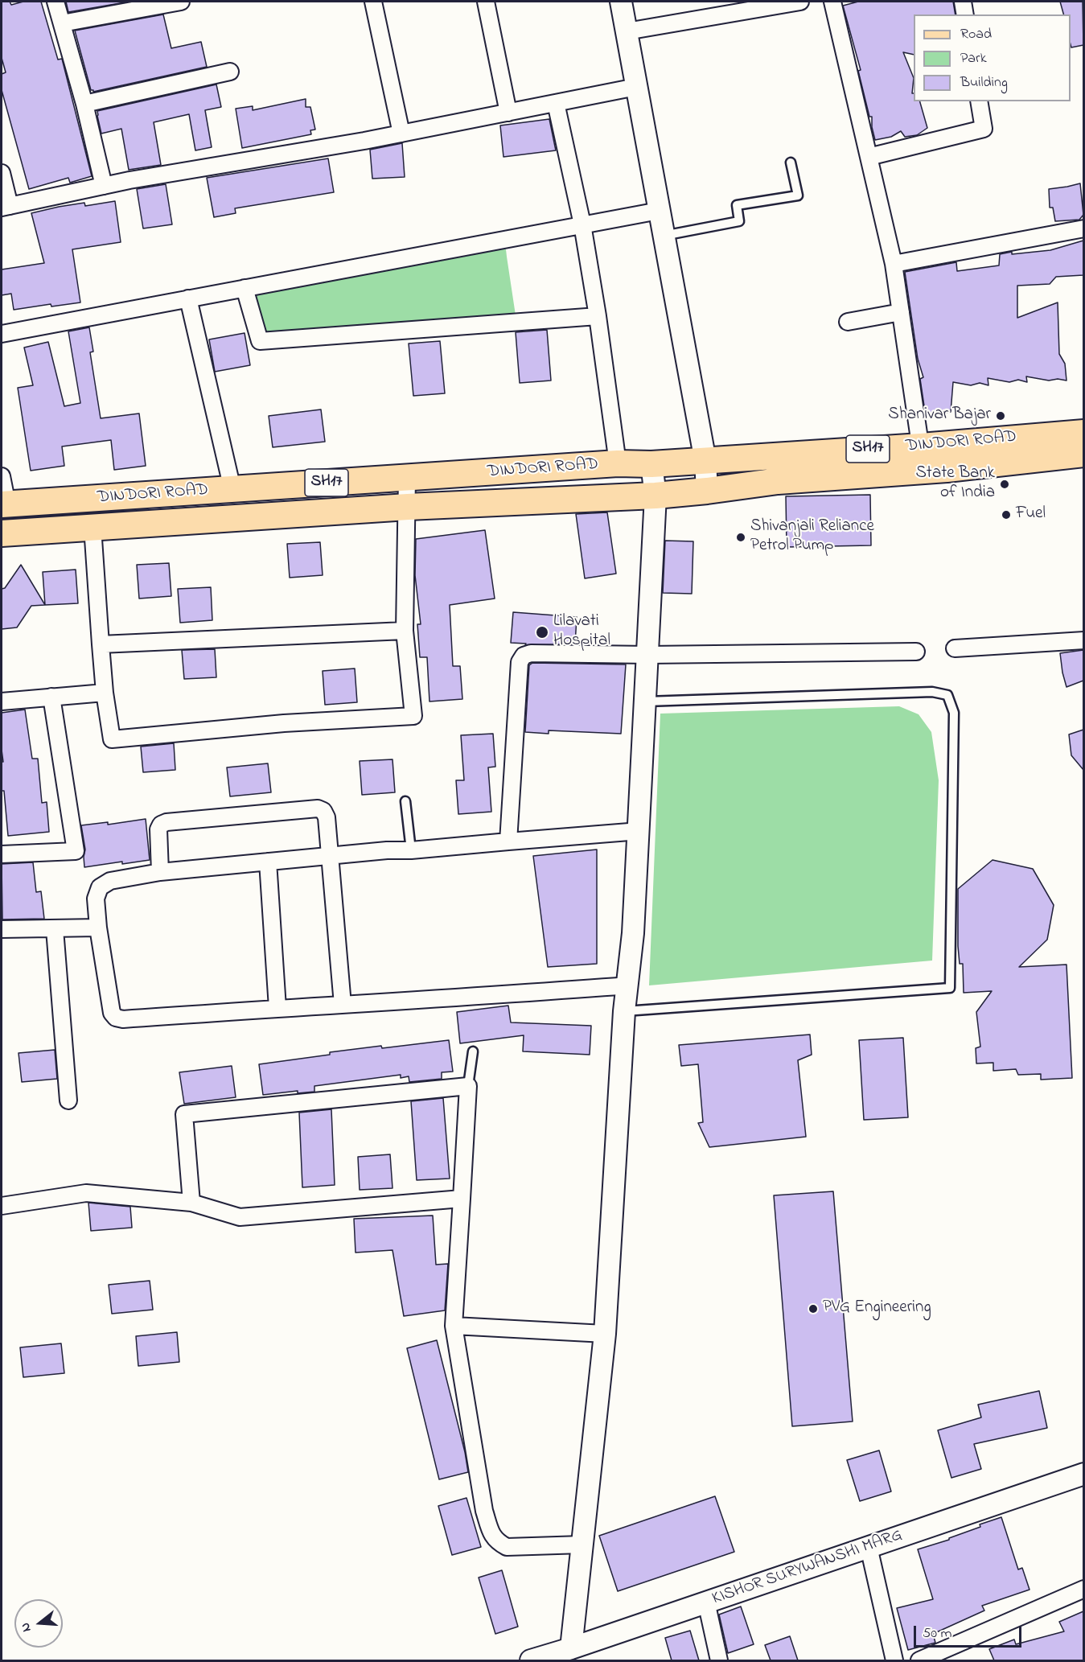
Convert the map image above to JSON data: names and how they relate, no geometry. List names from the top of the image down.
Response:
{
  "streets": {
    "main road": ["DINDORI ROAD", "SH17"],
    "street": ["KISHOR SURYWANSHI MARG"]
  },
  "places": [
    "Shanivar Bajar",
    "State Bank of India",
    "Fuel",
    "Shivanjali Reliance Petrol Pump",
    "Lilavati Hospital",
    "PVG Engineering"
  ],
  "legend": ["Road", "Park", "Building"],
  "scale_bar": "50 m",
  "north": "left"
}
